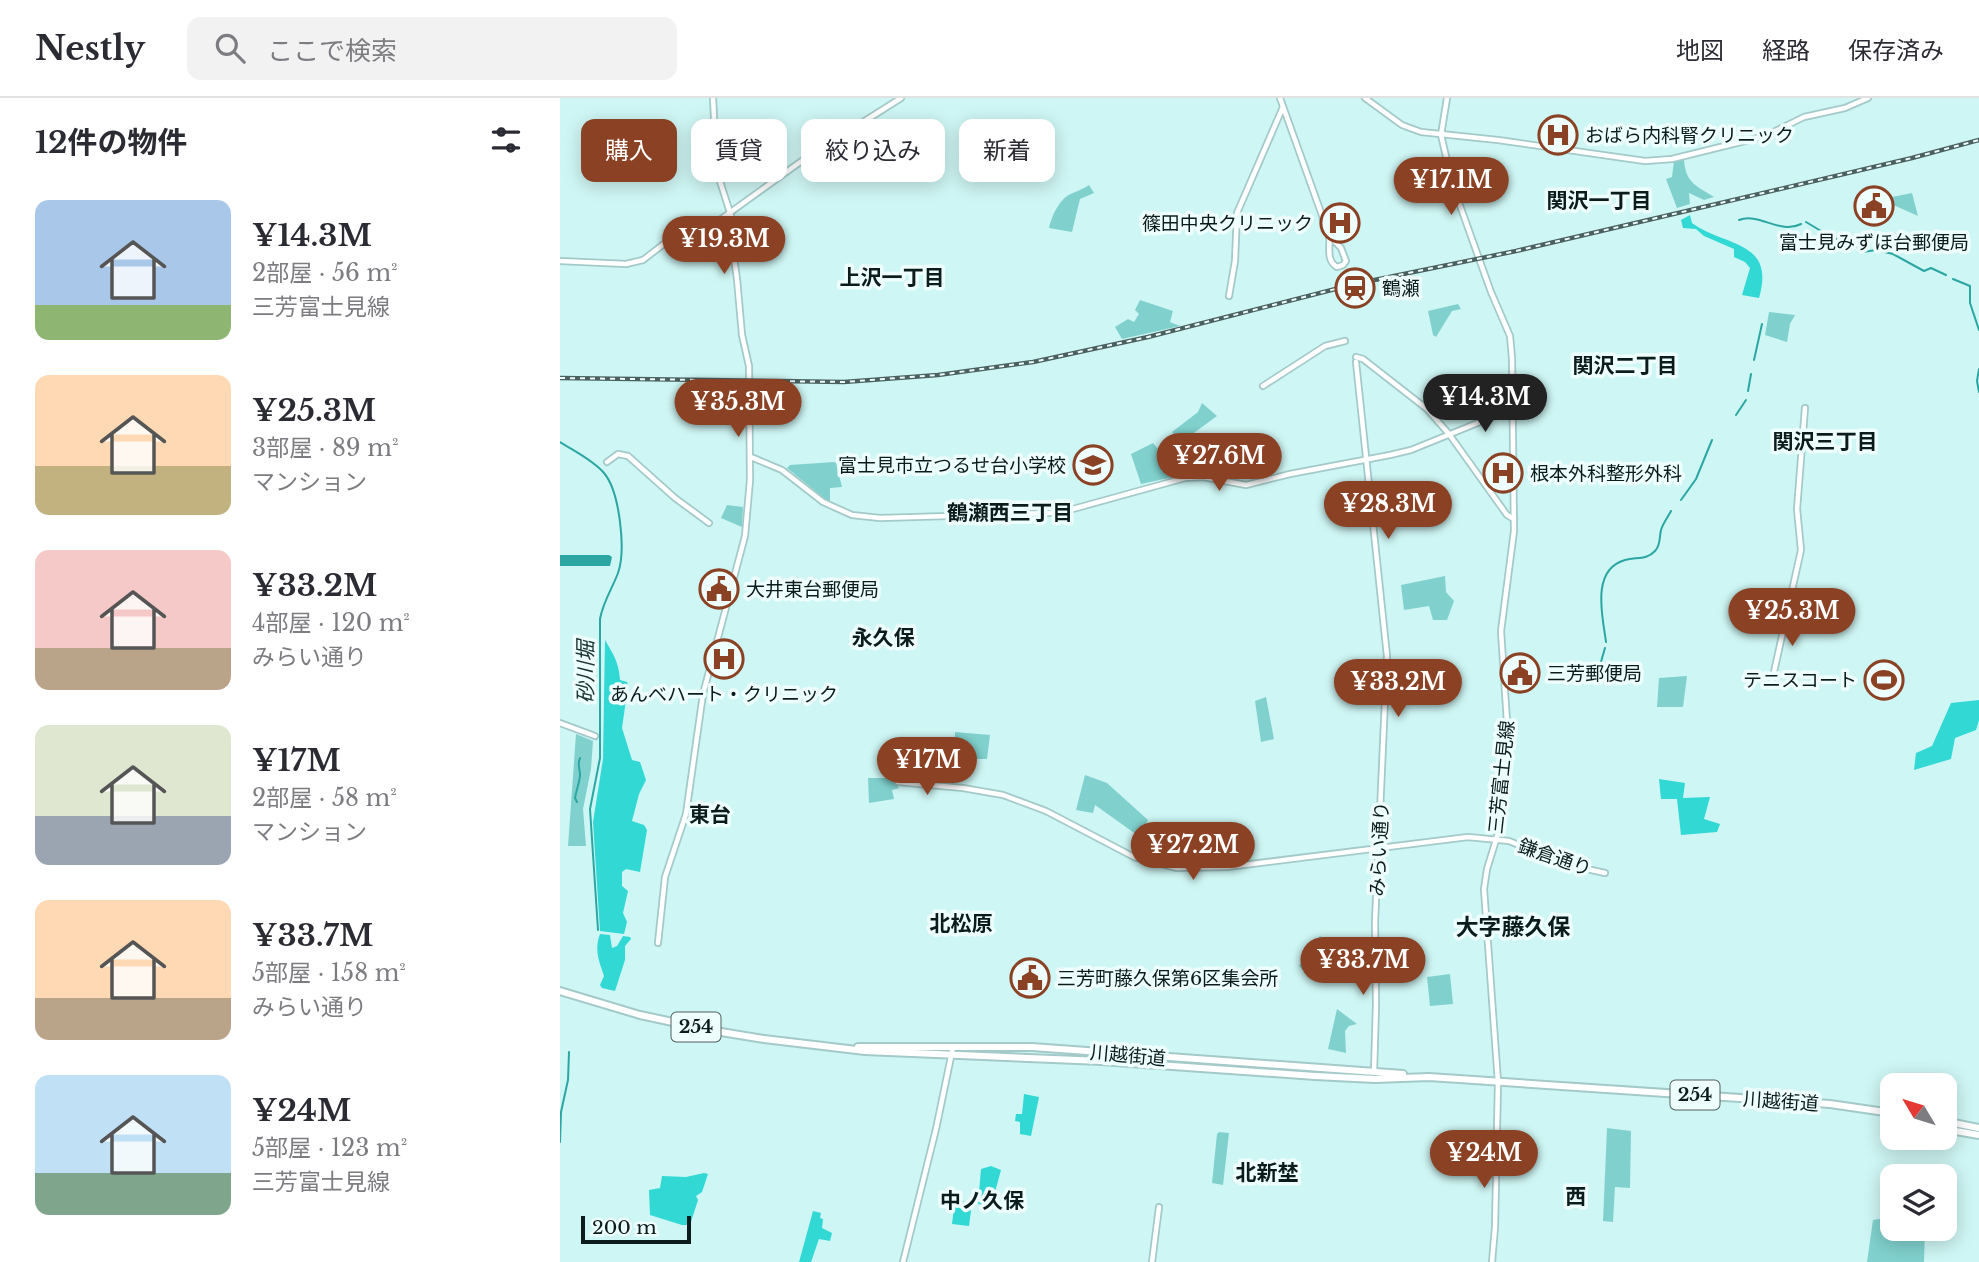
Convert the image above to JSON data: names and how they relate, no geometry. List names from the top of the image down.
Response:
{
  "streets": {
    "highway": ["254", "川越街道"],
    "street": ["三芳富士見線", "みらい通り", "鎌倉通り"]
  },
  "crossings": [
    ["三芳富士見線", "鎌倉通り"],
    ["三芳富士見線", "川越街道"],
    ["みらい通り", "鎌倉通り"],
    ["みらい通り", "川越街道"]
  ],
  "districts": [
    "関沢一丁目",
    "上沢一丁目",
    "関沢二丁目",
    "関沢三丁目",
    "鶴瀬西三丁目",
    "永久保",
    "東台",
    "北松原",
    "大字藤久保",
    "北新埜",
    "西",
    "中ノ久保"
  ],
  "water": ["砂川堀"],
  "places": {
    "hospital": [
      "おばら内科腎クリニック",
      "篠田中央クリニック",
      "根本外科整形外科",
      "あんべハート・クリニック"
    ],
    "public building": [
      "富士見みずほ台郵便局",
      "大井東台郵便局",
      "三芳郵便局",
      "三芳町藤久保第6区集会所"
    ],
    "station": ["鶴瀬"],
    "school or university": ["富士見市立つるせ台小学校"],
    "sports": ["テニスコート"]
  },
  "scale_bar": "200 m",
  "north": "top left",
  "page": {
    "header": "Nestly",
    "search": "ここで検索",
    "nav": ["地図", "経路", "保存済み"],
    "heading": "12件の物件",
    "chip": [
      "購入",
      "賃貸",
      "絞り込み",
      "新着"
    ],
    "price": [
      "¥17.1M",
      "¥19.3M",
      "¥14.3M",
      "¥35.3M",
      "¥27.6M",
      "¥28.3M",
      "¥25.3M",
      "¥33.2M",
      "¥17M",
      "¥27.2M",
      "¥33.7M",
      "¥24M"
    ],
    "list": [
      {
        "name": "¥14.3M",
        "note": "2部屋 · 56 m² · 三芳富士見線"
      },
      {
        "name": "¥25.3M",
        "note": "3部屋 · 89 m² · マンション"
      },
      {
        "name": "¥33.2M",
        "note": "4部屋 · 120 m² · みらい通り"
      },
      {
        "name": "¥17M",
        "note": "2部屋 · 58 m² · マンション"
      },
      {
        "name": "¥33.7M",
        "note": "5部屋 · 158 m² · みらい通り"
      },
      {
        "name": "¥24M",
        "note": "5部屋 · 123 m² · 三芳富士見線"
      }
    ],
    "scale": "200 m"
  }
}
